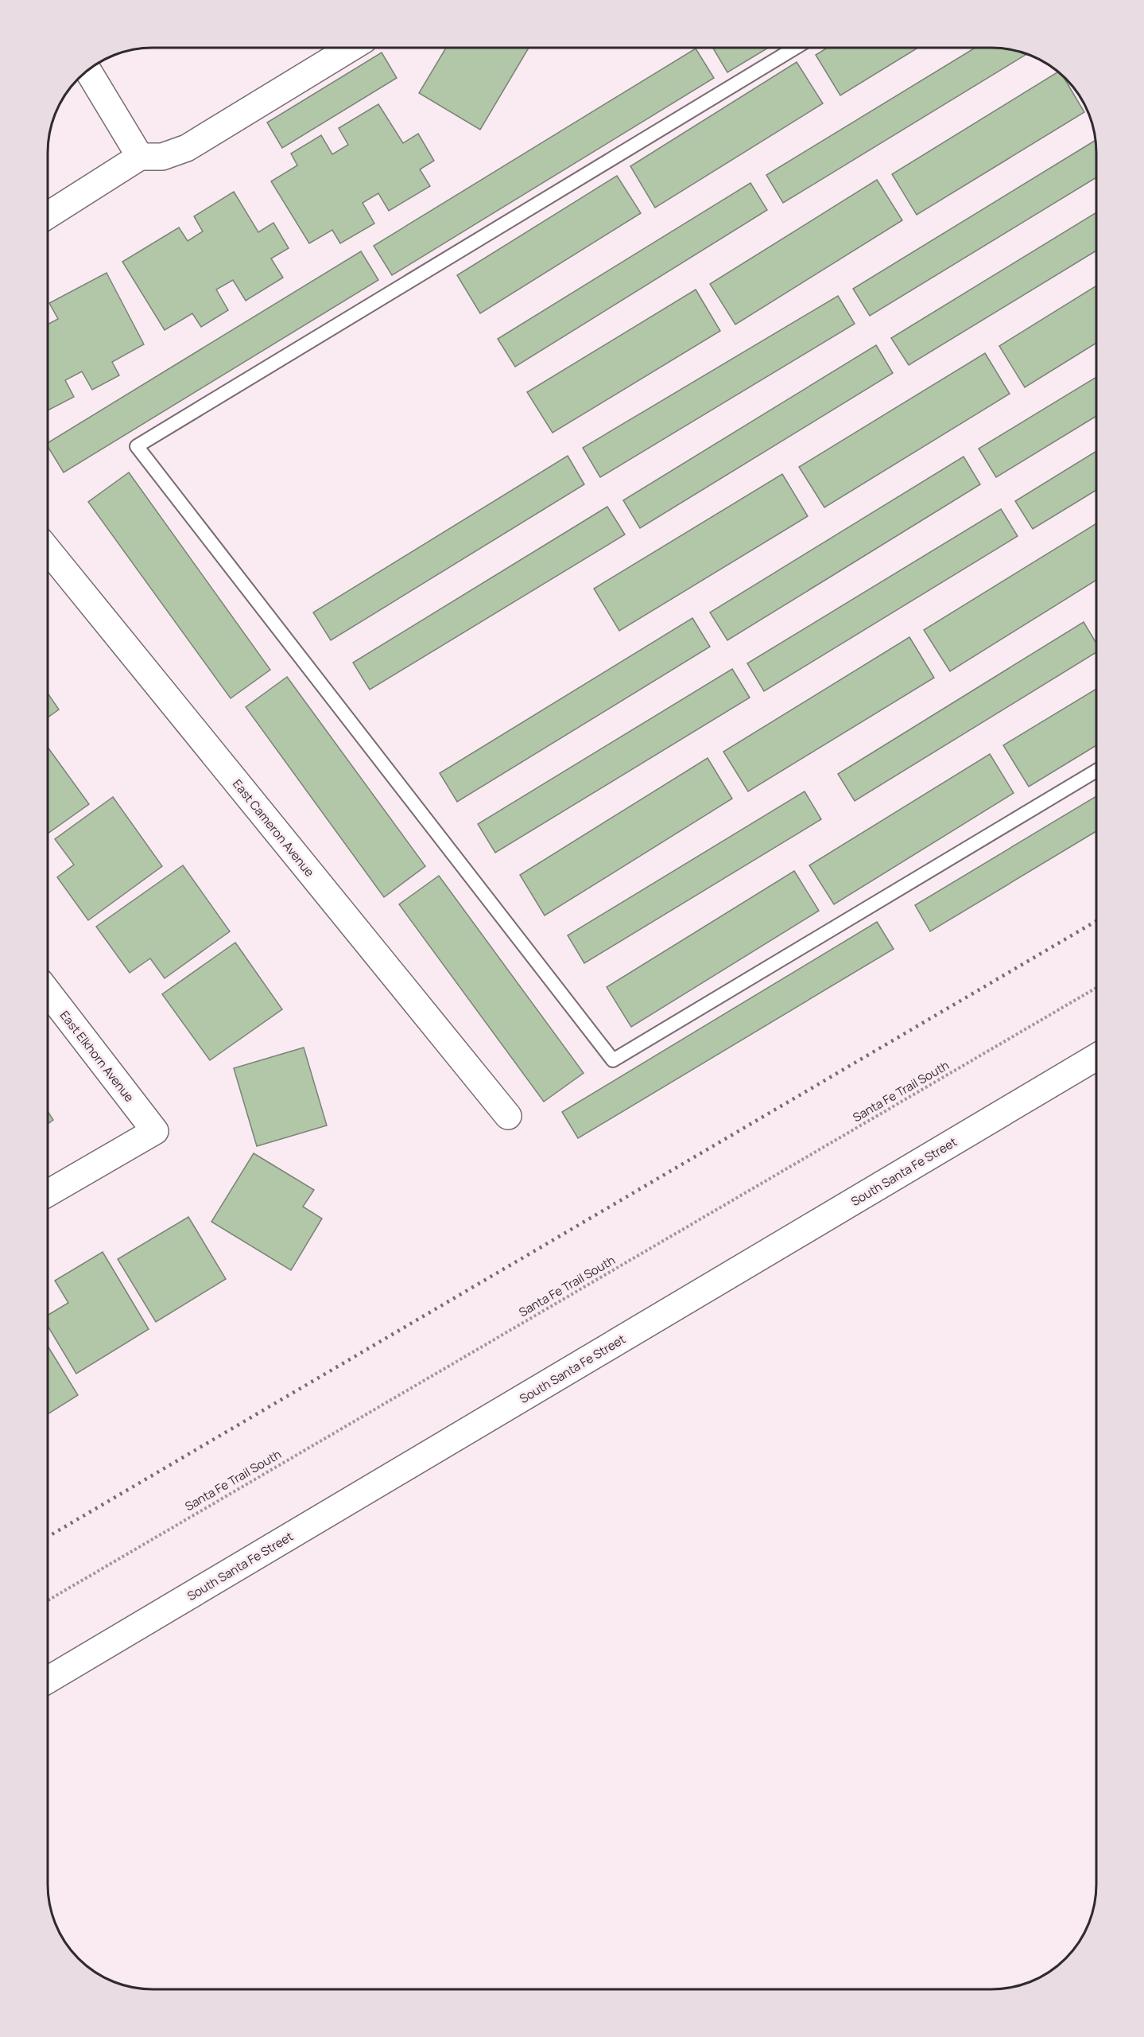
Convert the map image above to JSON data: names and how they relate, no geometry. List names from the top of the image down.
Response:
{
  "streets": {
    "street": ["East Cameron Avenue", "East Elkhorn Avenue", "South Santa Fe Street"],
    "path": ["Santa Fe Trail South"]
  }
}
